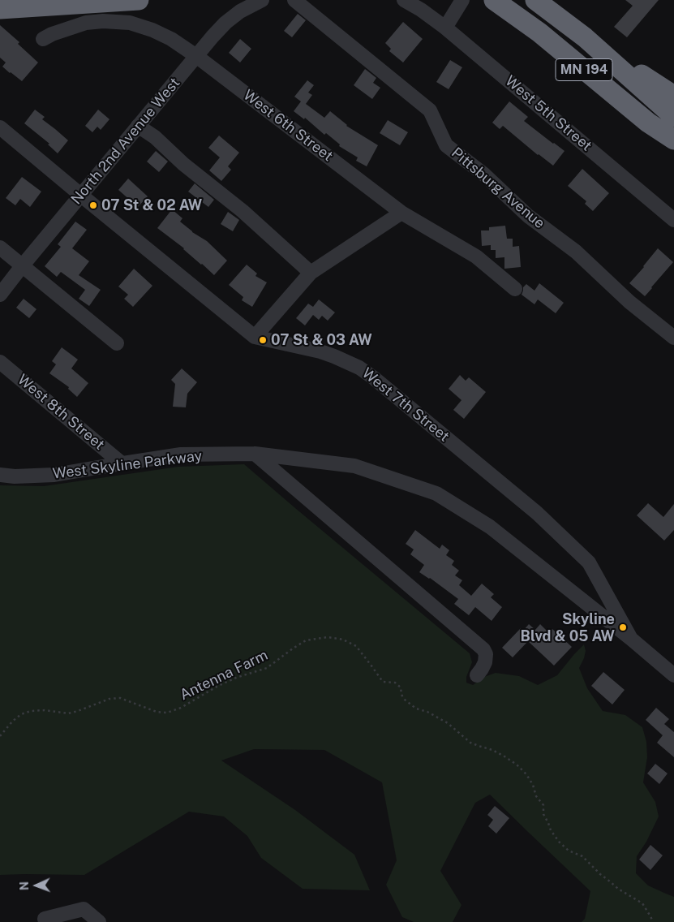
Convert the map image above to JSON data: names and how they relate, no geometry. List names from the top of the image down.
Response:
{
  "streets": {
    "highway": ["MN 194"],
    "street": [
      "West 5th Street",
      "West 6th Street",
      "North 2nd Avenue West",
      "Pittsburg Avenue",
      "West 7th Street",
      "West 8th Street",
      "West Skyline Parkway"
    ],
    "path": ["Antenna Farm"]
  },
  "crossings": [
    ["West 6th Street", "North 2nd Avenue West"],
    ["North 2nd Avenue West", "West 7th Street"],
    ["West 7th Street", "West Skyline Parkway"],
    ["West 8th Street", "West Skyline Parkway"]
  ],
  "places": ["07 St & 02 AW", "07 St & 03 AW", "Skyline Blvd & 05 AW"],
  "north": "left"
}
